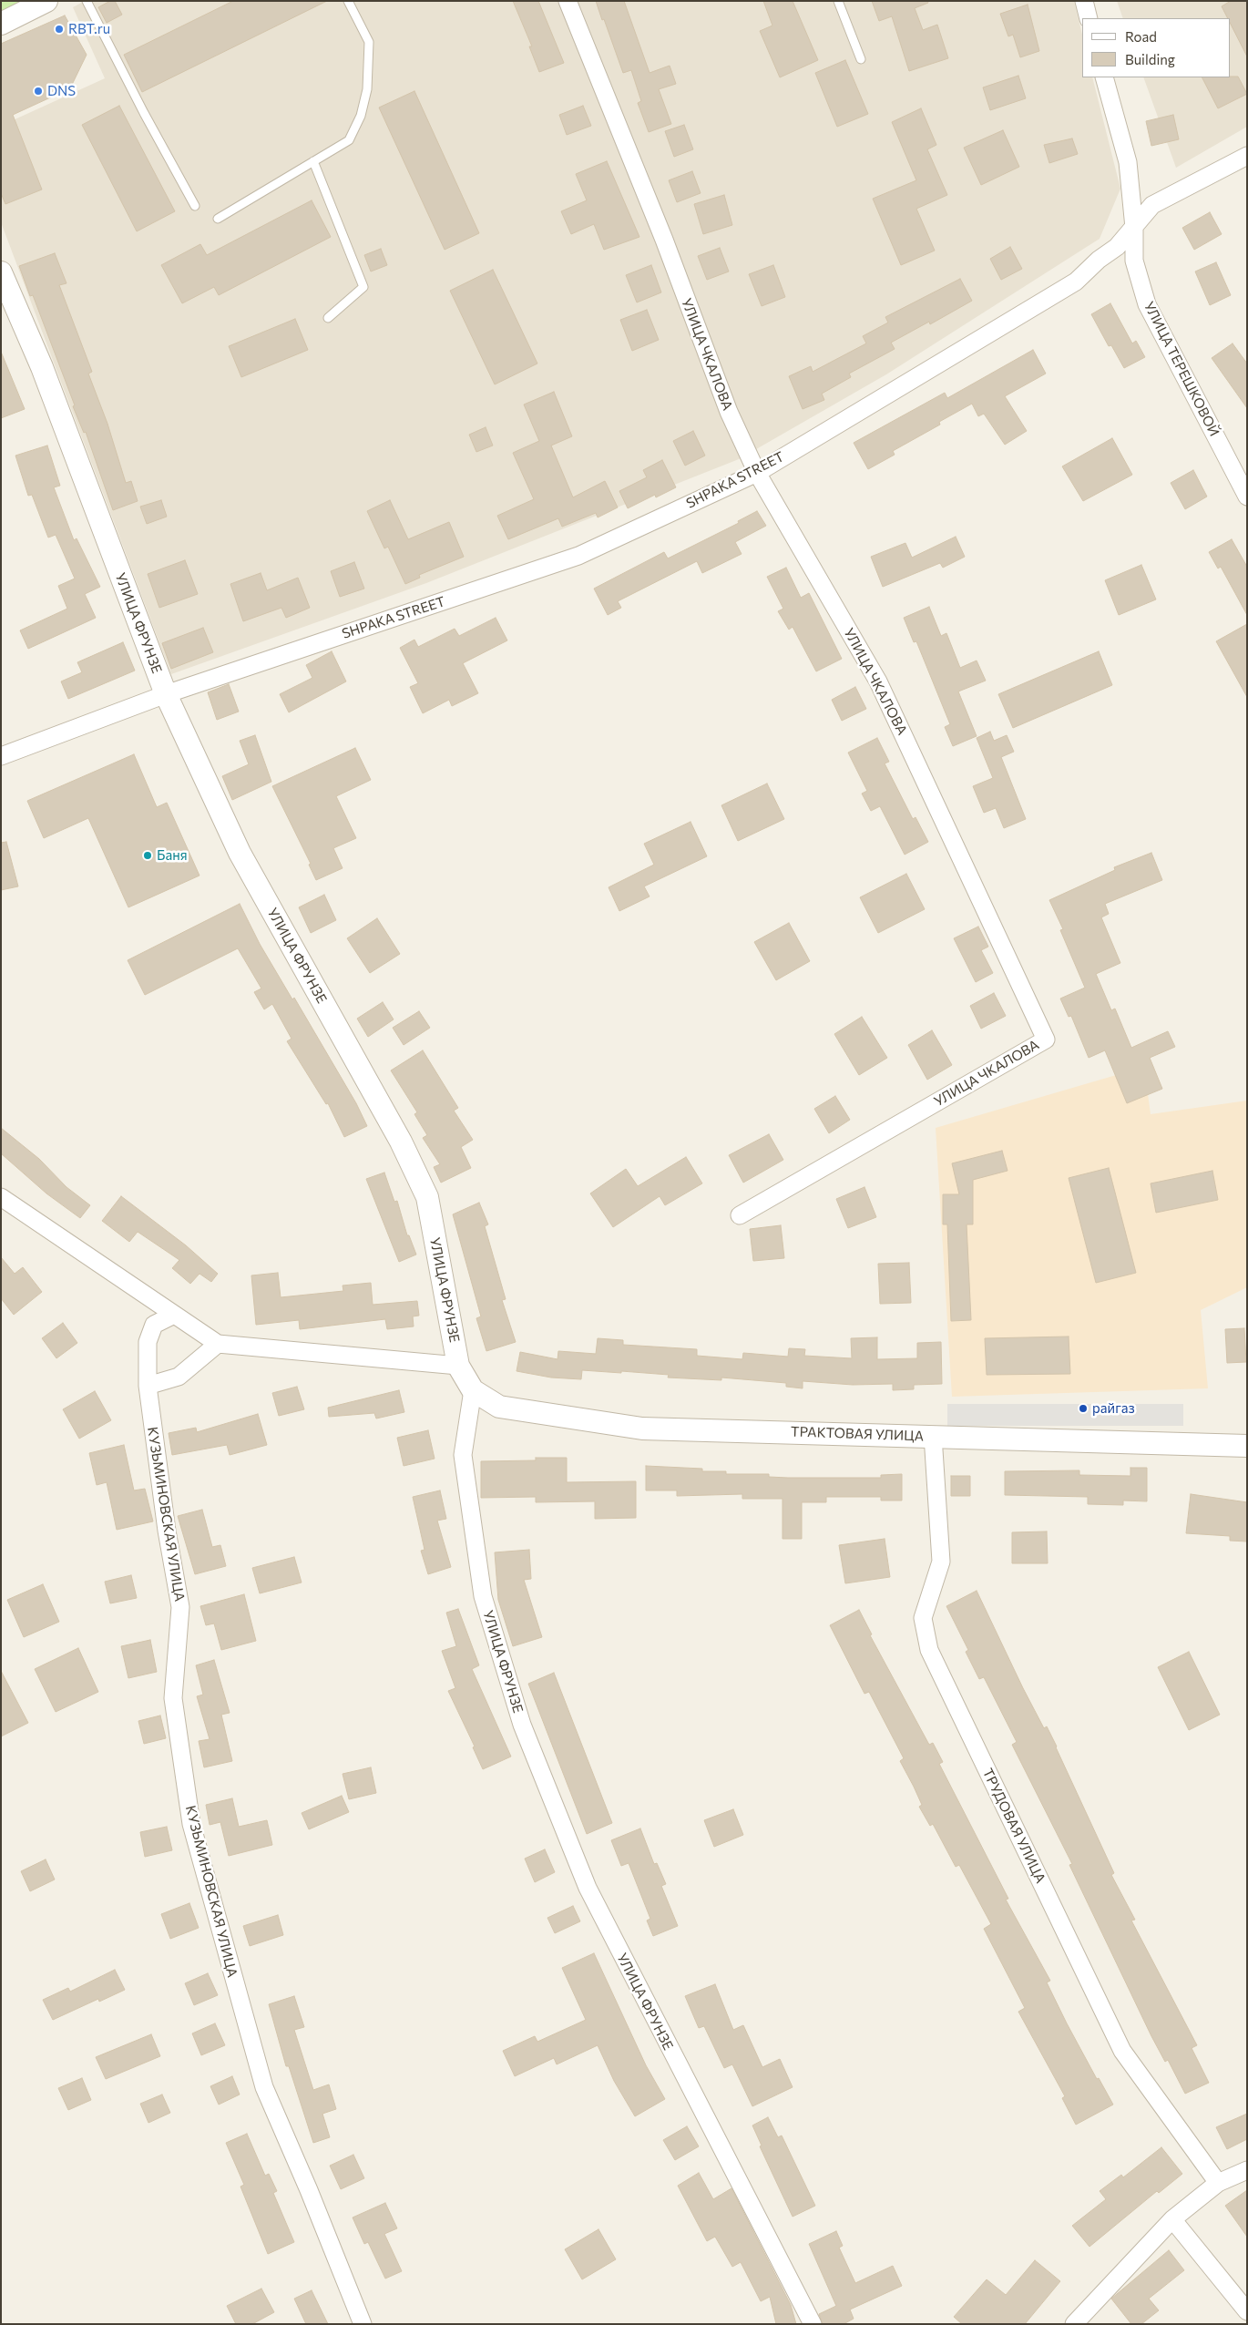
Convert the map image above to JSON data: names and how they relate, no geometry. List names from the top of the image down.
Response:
{
  "streets": {
    "street": [
      "УЛИЦА ЧКАЛОВА",
      "УЛИЦА ТЕРЕШКОВОЙ",
      "SHPAKA STREET",
      "УЛИЦА ФРУНЗЕ",
      "ТРАКТОВАЯ УЛИЦА",
      "КУЗЬМИНОВСКАЯ УЛИЦА",
      "ТРУДОВАЯ УЛИЦА"
    ]
  },
  "crossings": [
    ["УЛИЦА ЧКАЛОВА", "SHPAKA STREET"],
    ["УЛИЦА ТЕРЕШКОВОЙ", "SHPAKA STREET"],
    ["SHPAKA STREET", "УЛИЦА ФРУНЗЕ"],
    ["УЛИЦА ФРУНЗЕ", "ТРАКТОВАЯ УЛИЦА"],
    ["ТРАКТОВАЯ УЛИЦА", "ТРУДОВАЯ УЛИЦА"]
  ],
  "places": [
    "RBT.ru",
    "DNS",
    "Баня",
    "райгаз"
  ],
  "legend": ["Road", "Building"]
}
